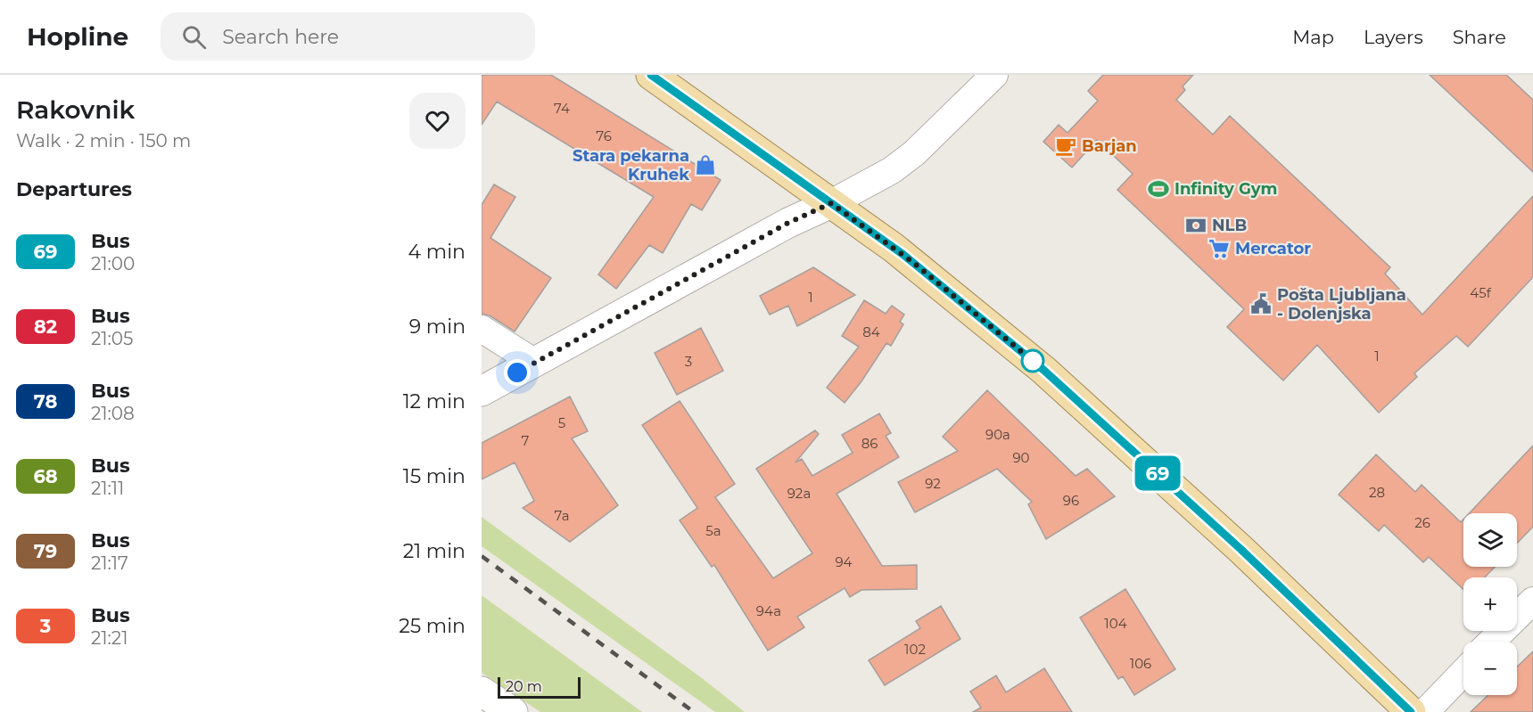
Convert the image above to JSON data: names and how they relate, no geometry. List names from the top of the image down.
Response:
{
  "places": {
    "cafe": ["Barjan"],
    "shop": ["Stara pekarna Kruhek"],
    "sports": ["Infinity Gym"],
    "bank": ["NLB"],
    "supermarket": ["Mercator"],
    "public building": ["Pošta Ljubljana - Dolenjska"]
  },
  "lines": ["bus line 69"],
  "house_numbers": [
    "74",
    "76",
    "45f",
    "1",
    "84",
    "1",
    "3",
    "5",
    "90a",
    "7",
    "86",
    "90",
    "92",
    "28",
    "92a",
    "96",
    "7a",
    "26",
    "5a",
    "94",
    "94a",
    "104",
    "102",
    "106"
  ],
  "scale_bar": "20 m",
  "page": {
    "header": "Hopline",
    "search": "Search here",
    "nav": ["Map", "Layers", "Share"],
    "heading": [
      ["Rakovnik", "Walk · 2 min · 150 m"],
      "Departures"
    ],
    "on_map": "69",
    "list": [
      {
        "mark": "69",
        "name": "Bus",
        "note": "21:00",
        "value": "4 min"
      },
      {
        "mark": "82",
        "name": "Bus",
        "note": "21:05",
        "value": "9 min"
      },
      {
        "mark": "78",
        "name": "Bus",
        "note": "21:08",
        "value": "12 min"
      },
      {
        "mark": "68",
        "name": "Bus",
        "note": "21:11",
        "value": "15 min"
      },
      {
        "mark": "79",
        "name": "Bus",
        "note": "21:17",
        "value": "21 min"
      },
      {
        "mark": "3",
        "name": "Bus",
        "note": "21:21",
        "value": "25 min"
      }
    ],
    "map_buttons": ["+", "−"],
    "scale": "20 m"
  }
}
